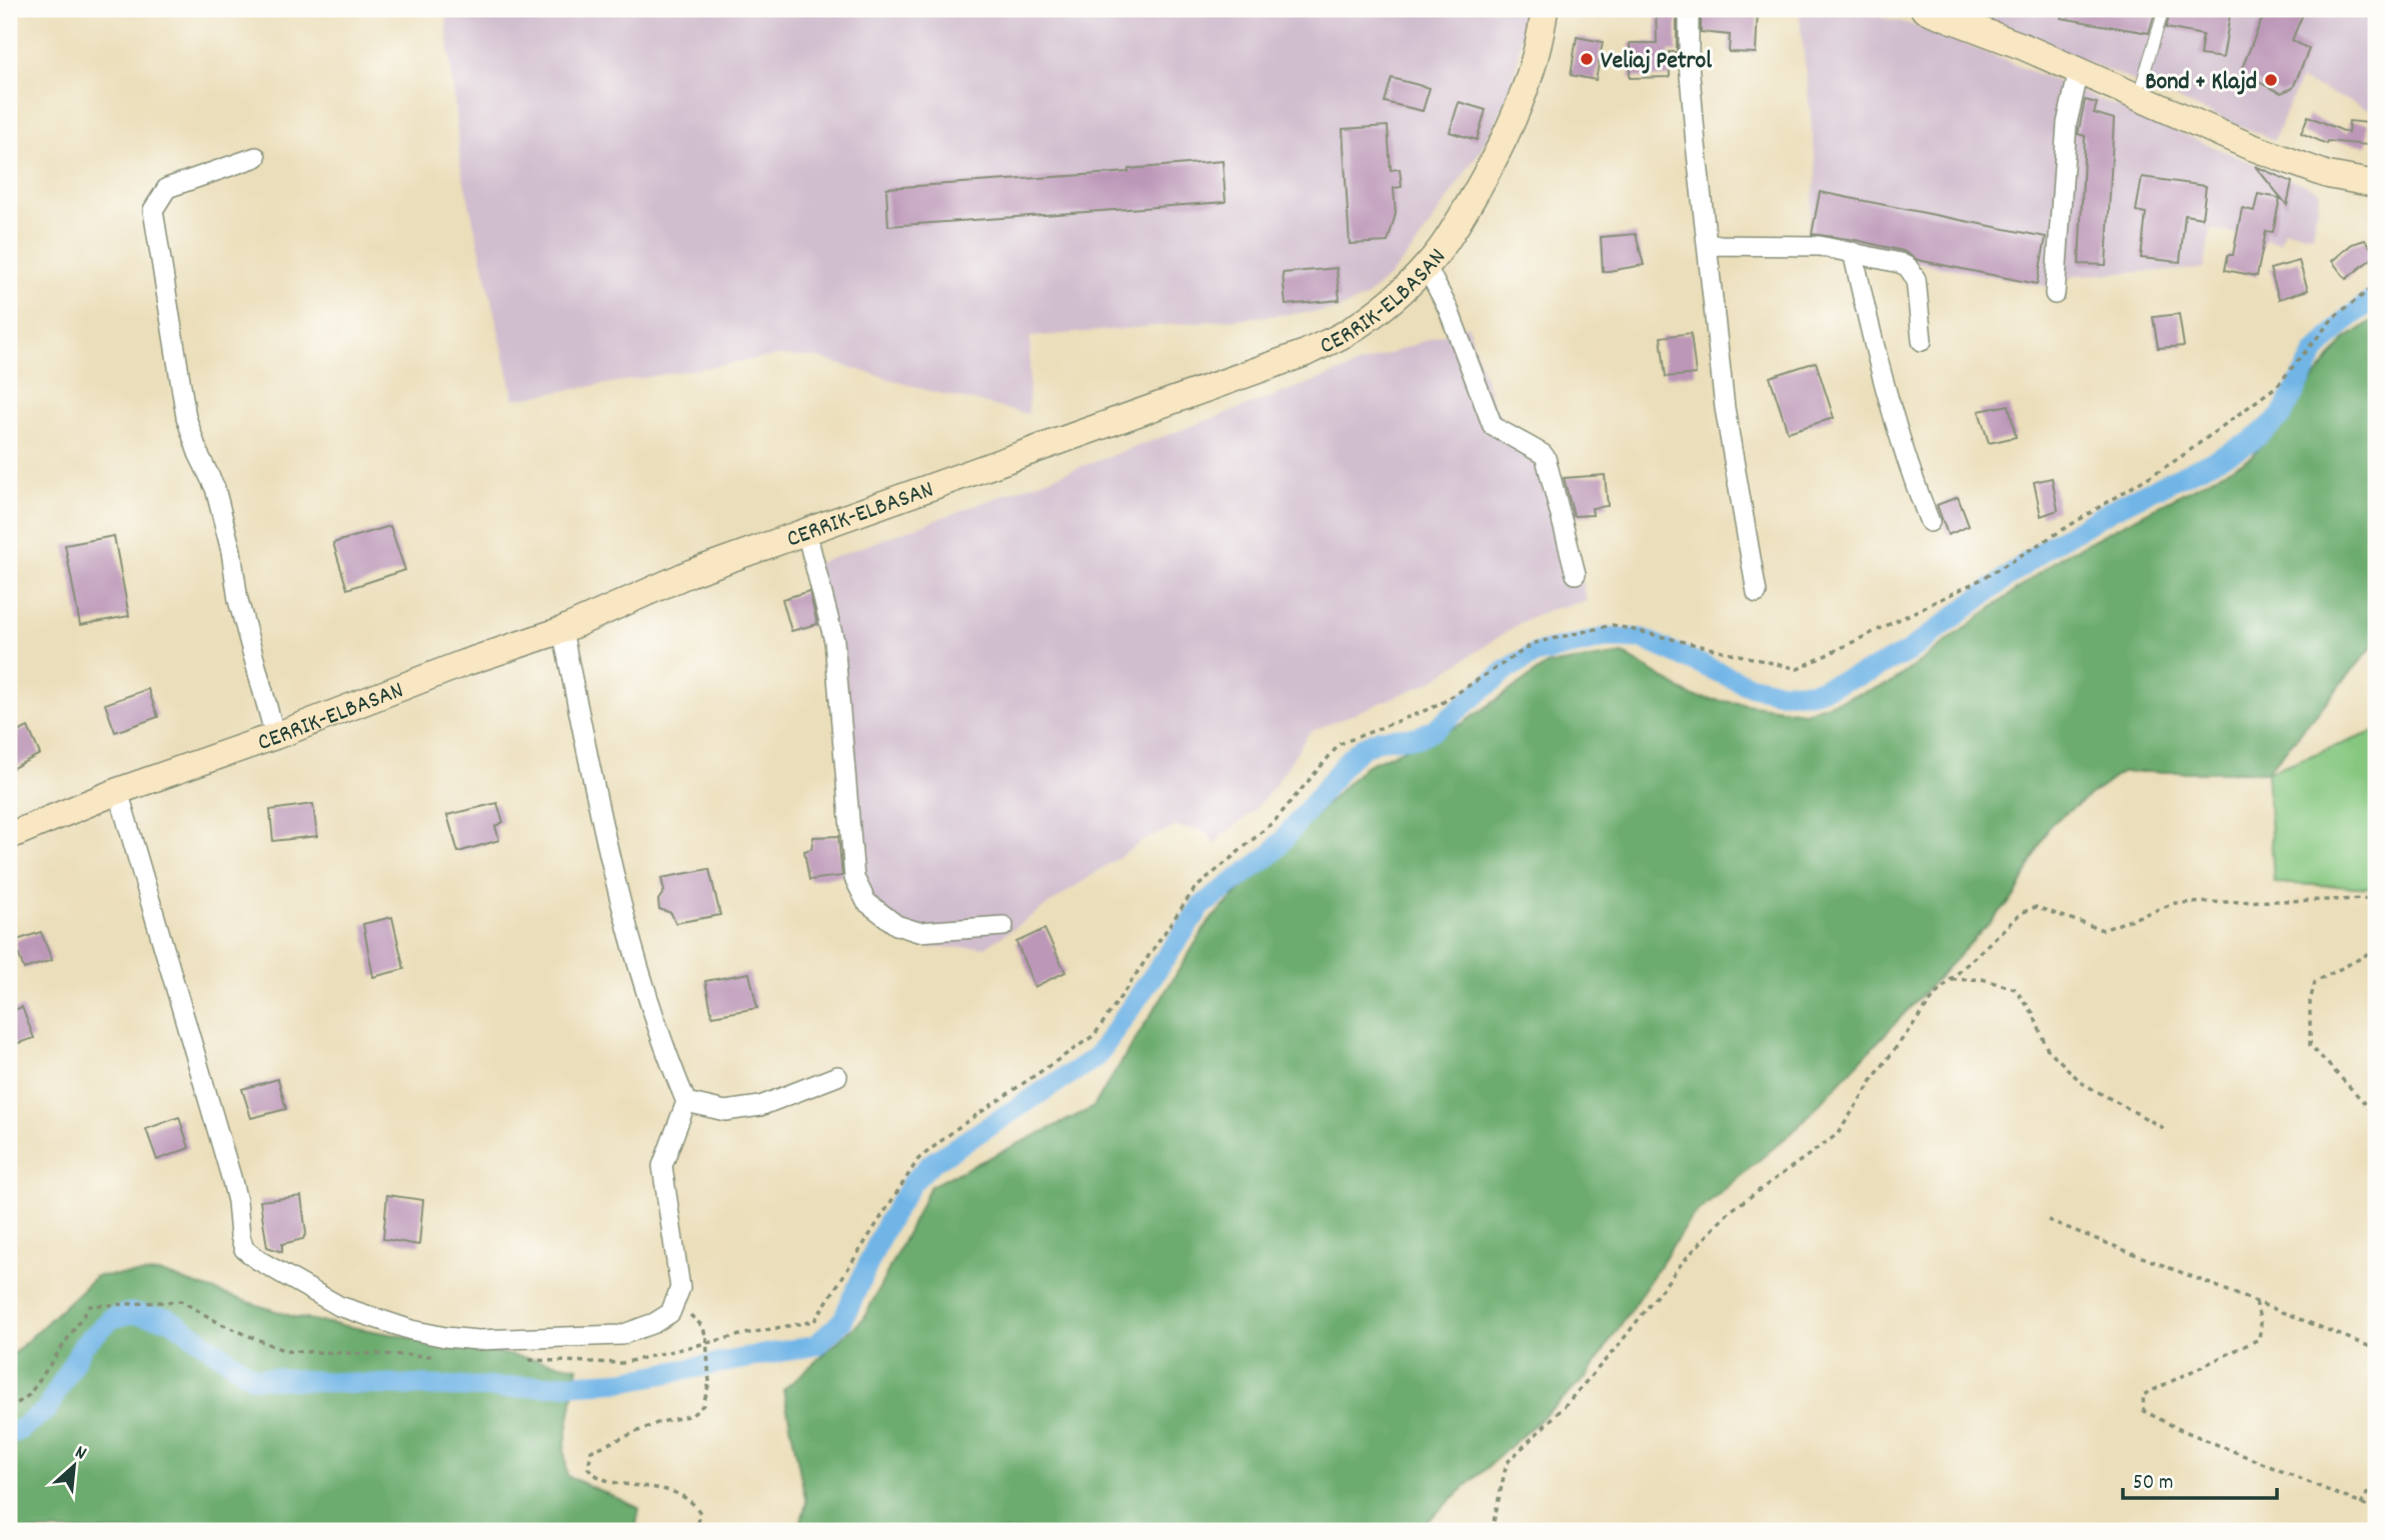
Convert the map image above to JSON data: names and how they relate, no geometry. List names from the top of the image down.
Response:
{
  "streets": {
    "main road": ["CERRIK-ELBASAN"]
  },
  "places": ["Veliaj Petrol", "Bond + Klajd"],
  "scale_bar": "50 m",
  "north": "top right"
}
